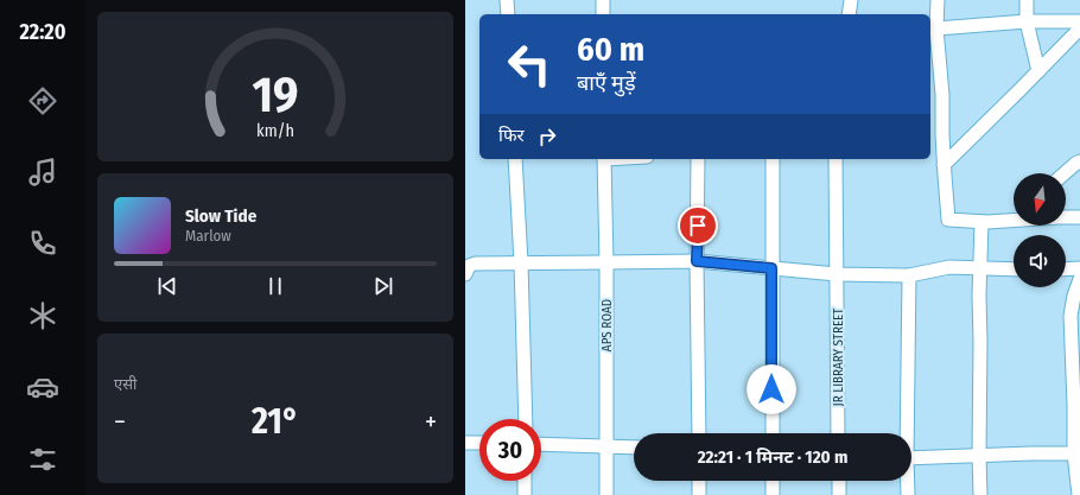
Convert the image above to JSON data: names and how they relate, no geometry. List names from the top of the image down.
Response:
{
  "streets": {
    "street": ["APS ROAD", "JR LIBRARY STREET"]
  },
  "north": "bottom",
  "page": {
    "tabs": "22:20",
    "turn": ["60 m", "बाएँ मुड़ें"],
    "then": "फिर",
    "song": ["Slow Tide", "Marlow"],
    "tile": "एसी",
    "heat": ["−", "21°", "+"],
    "limit": "30",
    "trip": "22:21 · 1 मिनट · 120 m",
    "gauge": ["19", "km/h"]
  }
}
